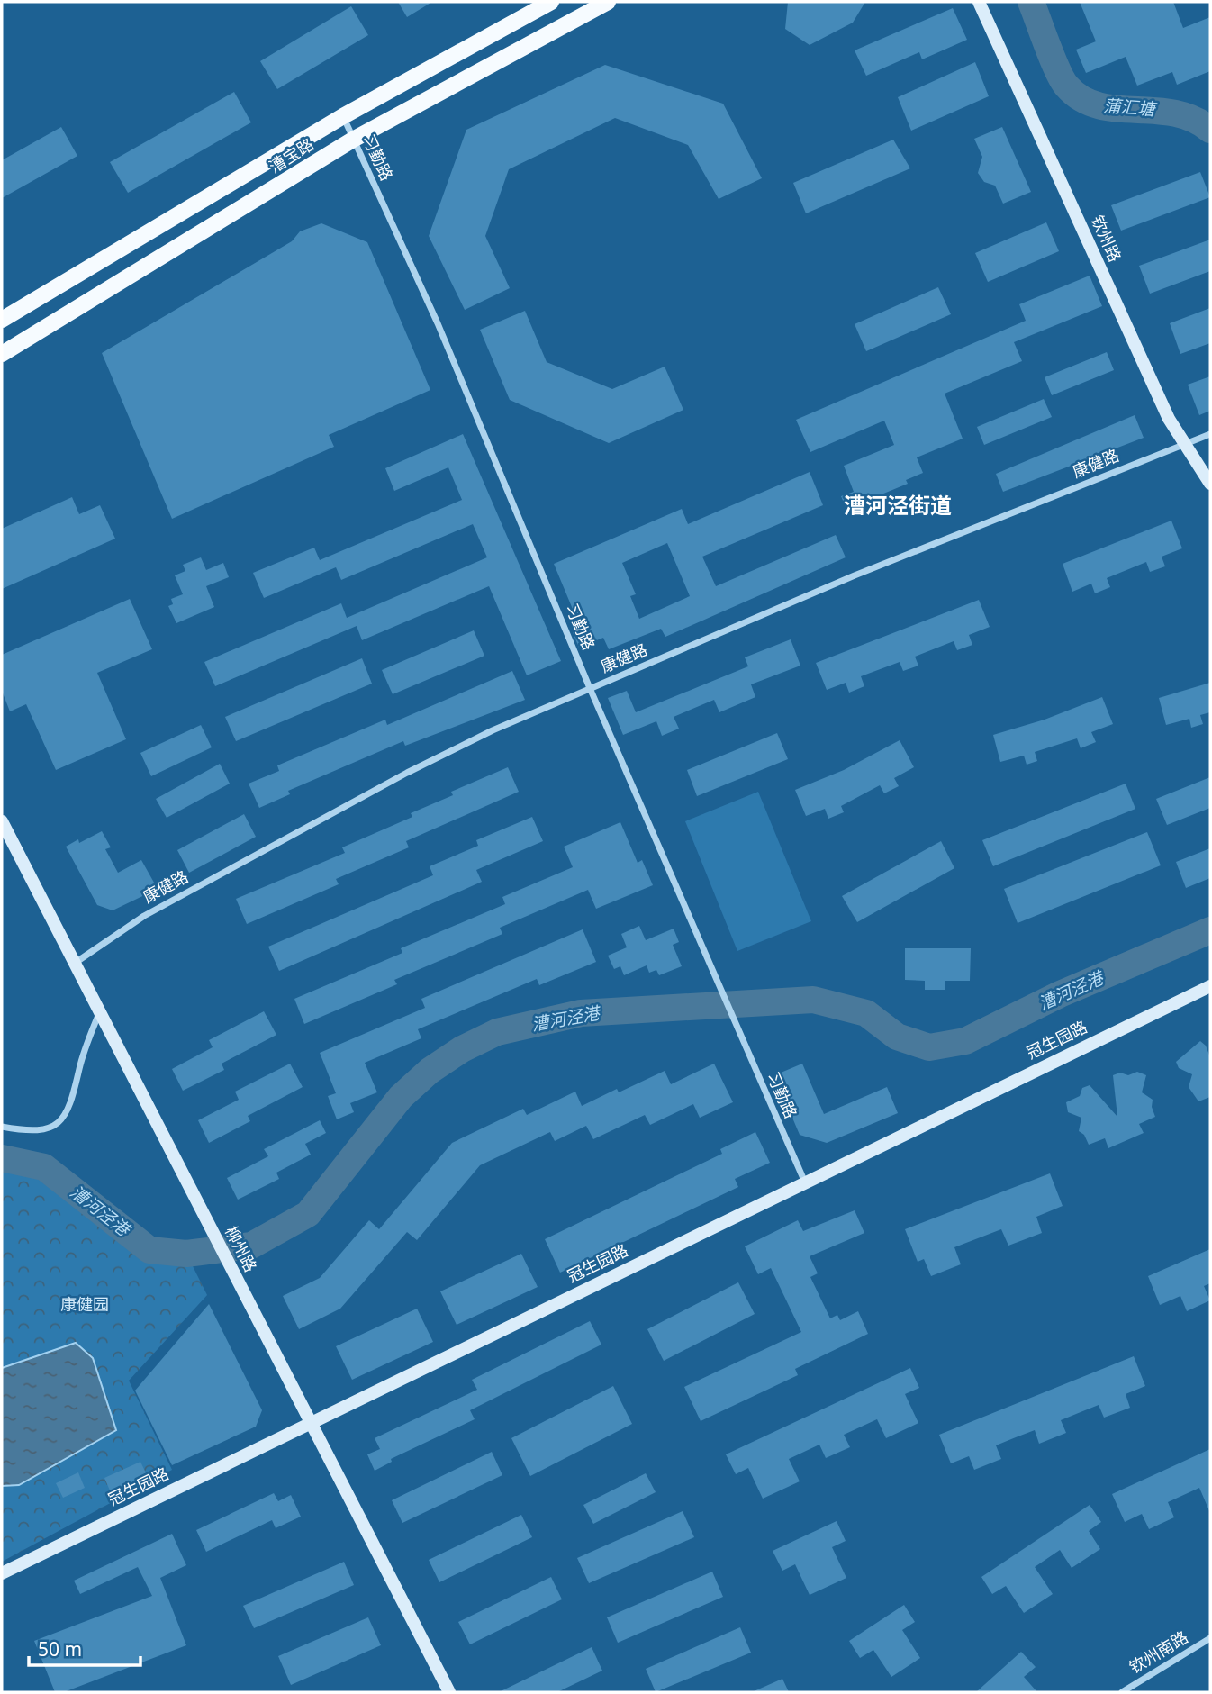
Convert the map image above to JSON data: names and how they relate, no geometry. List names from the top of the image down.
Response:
{
  "streets": {
    "main road": ["漕宝路"],
    "street": [
      "习勤路",
      "钦州路",
      "康健路",
      "冠生园路",
      "柳州路",
      "钦州南路"
    ]
  },
  "crossings": [
    ["漕宝路", "习勤路"],
    ["习勤路", "康健路"],
    ["习勤路", "冠生园路"],
    ["钦州路", "康健路"],
    ["康健路", "柳州路"],
    ["冠生园路", "柳州路"]
  ],
  "districts": ["漕河泾街道"],
  "water": ["蒲汇塘", "漕河泾港"],
  "parks": ["康健园"],
  "scale_bar": "50 m"
}
